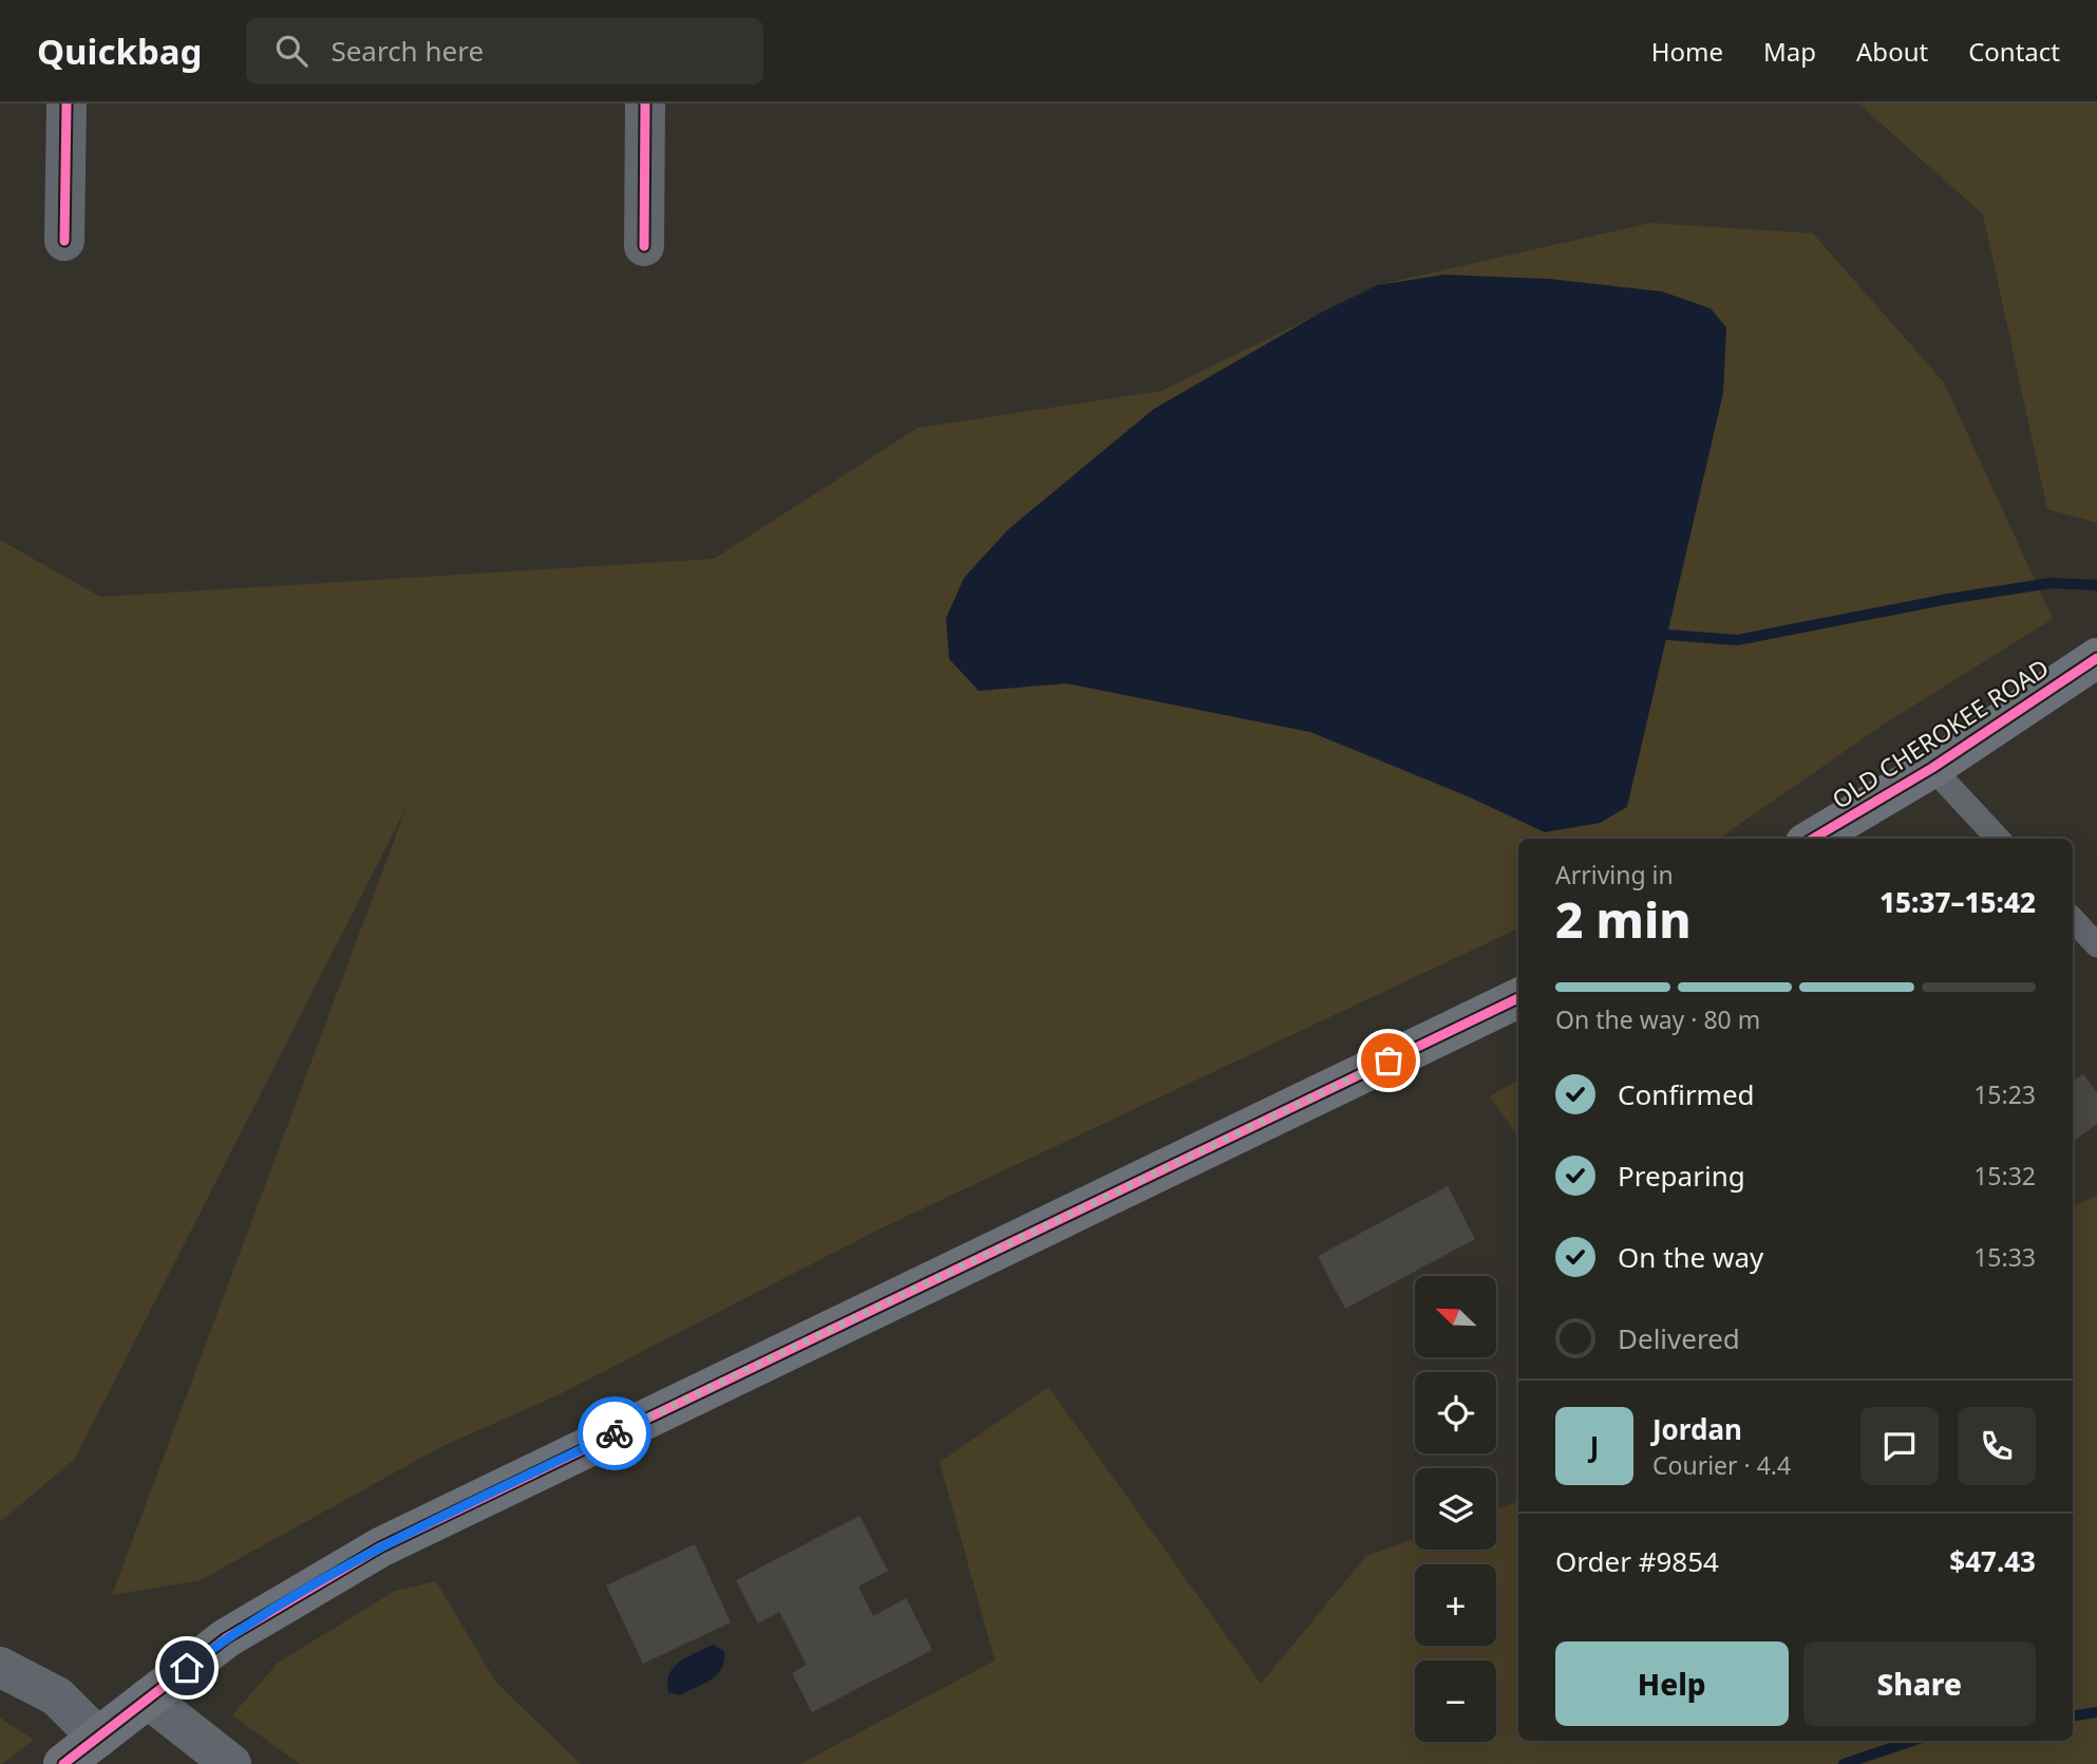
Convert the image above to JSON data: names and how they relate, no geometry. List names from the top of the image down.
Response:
{
  "streets": {
    "street": ["OLD CHEROKEE ROAD"]
  },
  "north": "top left",
  "page": {
    "header": "Quickbag",
    "search": "Search here",
    "nav": [
      "Home",
      "Map",
      "About",
      "Contact"
    ],
    "heading": ["2 min", "Arriving in", "15:37–15:42"],
    "panel": [
      "Jordan",
      "Courier · 4.4",
      "Order #9854",
      "$47.43"
    ],
    "bar": "On the way · 80 m",
    "list": [
      ["Confirmed", "15:23"],
      ["Preparing", "15:32"],
      ["On the way", "15:33"],
      "Delivered"
    ],
    "map_buttons": ["+", "−"],
    "round": "J",
    "buttons": ["Help", "Share"]
  }
}
